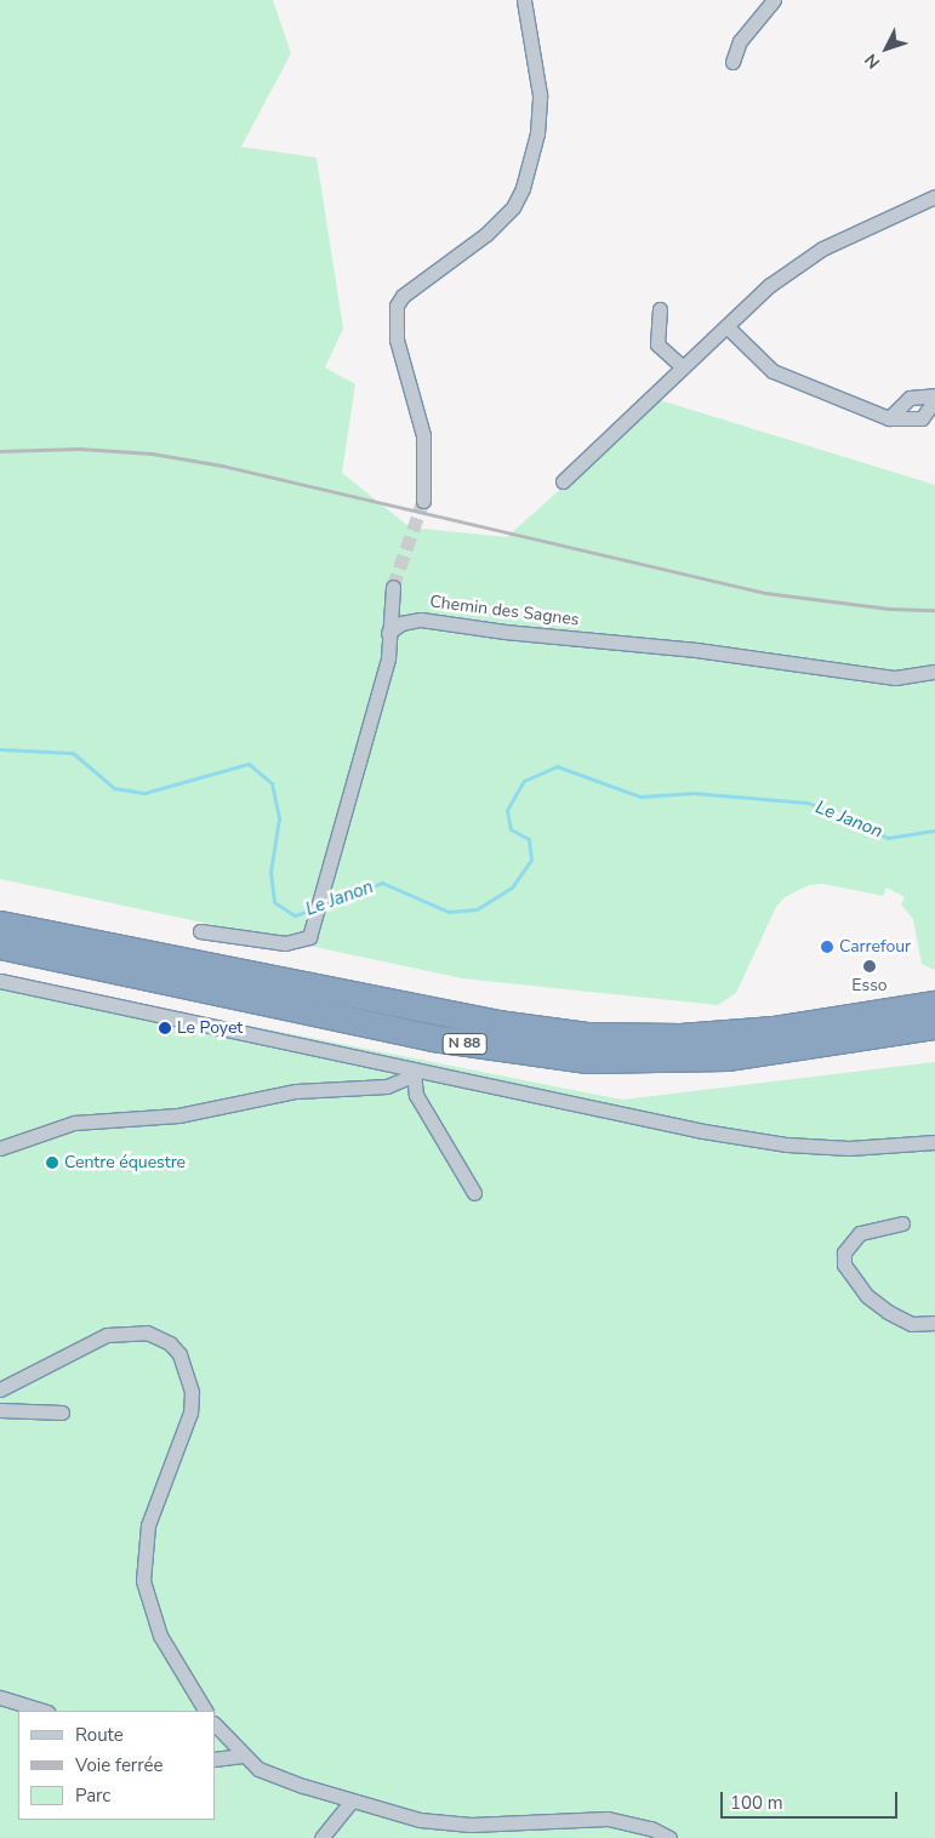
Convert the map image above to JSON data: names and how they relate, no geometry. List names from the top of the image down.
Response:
{
  "streets": {
    "highway": ["N 88"],
    "street": ["Chemin des Sagnes"]
  },
  "water": ["Le Janon"],
  "places": [
    "Carrefour",
    "Esso",
    "Le Poyet",
    "Centre équestre"
  ],
  "legend": ["Route", "Voie ferrée", "Parc"],
  "scale_bar": "100 m",
  "north": "bottom left"
}
